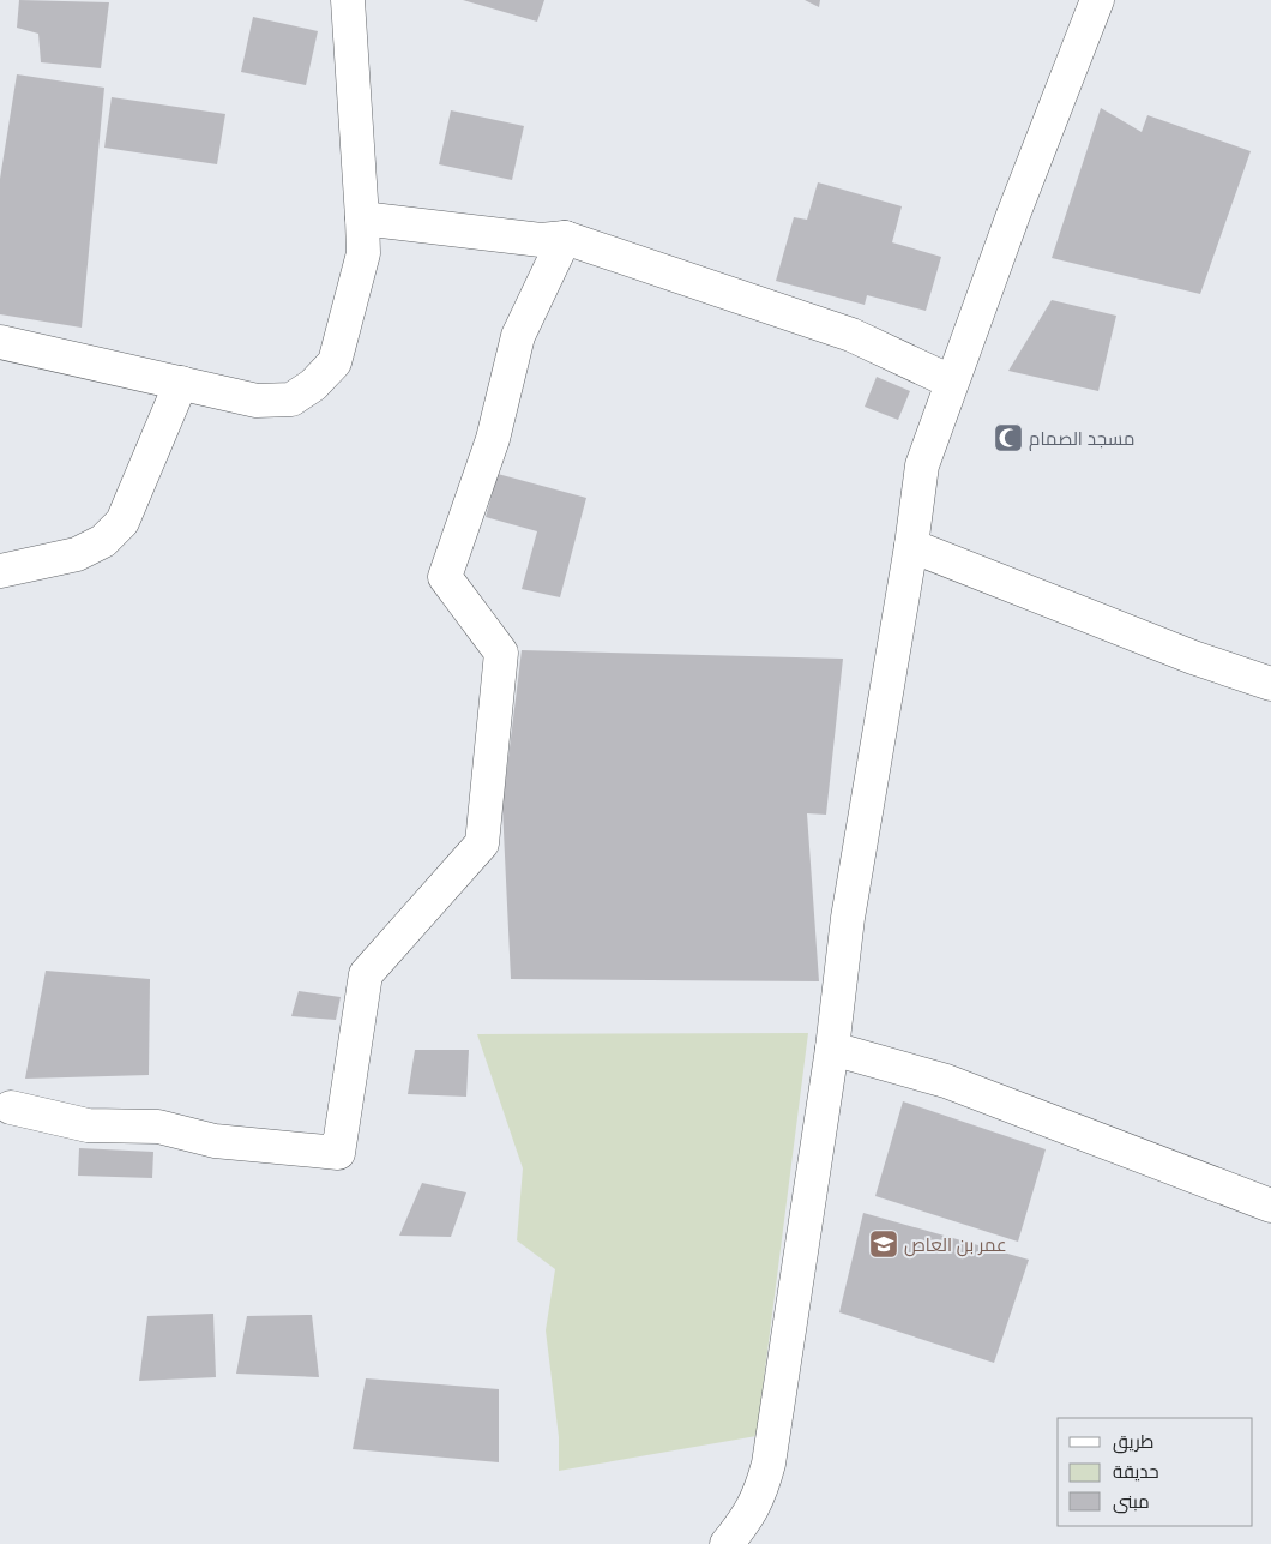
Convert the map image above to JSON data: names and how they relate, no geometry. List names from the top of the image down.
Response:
{
  "places": {
    "mosque": ["مسجد الصمام"],
    "school or university": ["عمر بن العاص"]
  },
  "legend": ["طريق", "حديقة", "مبنى"]
}
